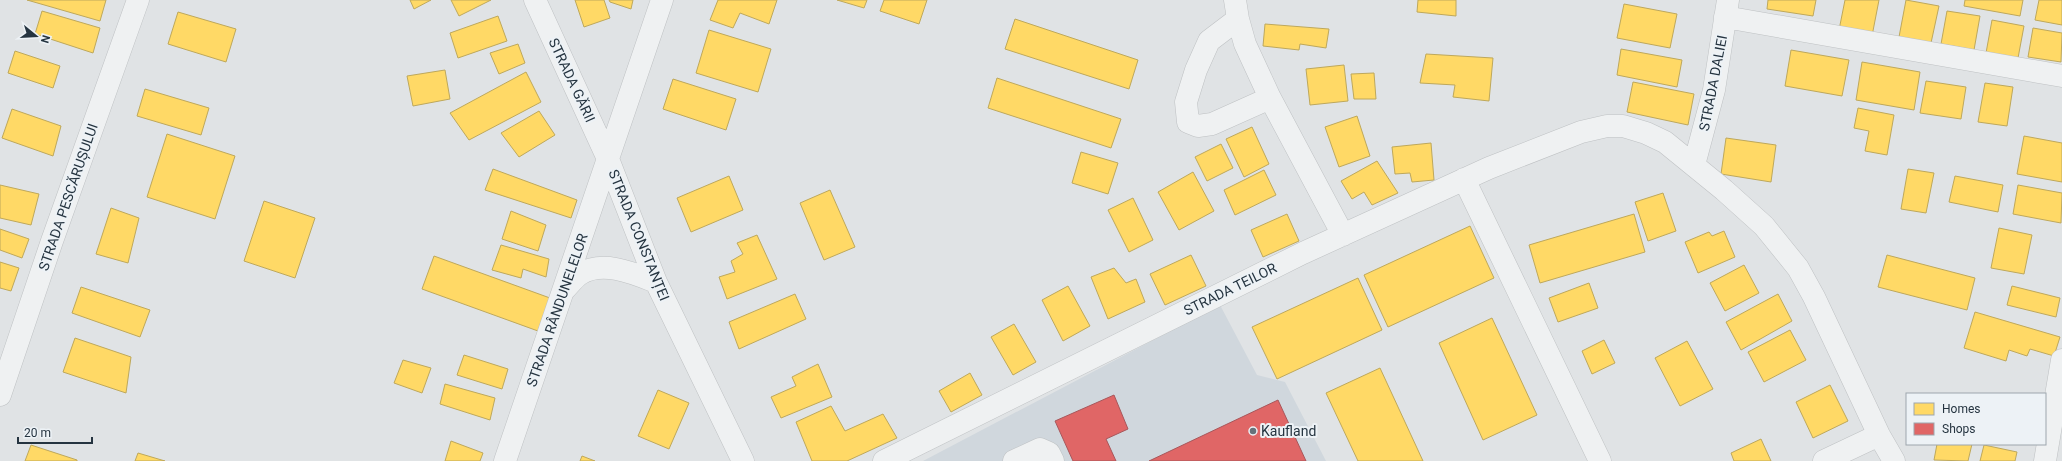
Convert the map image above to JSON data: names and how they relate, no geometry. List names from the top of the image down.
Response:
{
  "streets": {
    "street": [
      "STRADA GĂRII",
      "STRADA DALIEI",
      "STRADA PESCĂRUȘULUI",
      "STRADA CONSTANȚEI",
      "STRADA TEILOR",
      "STRADA RÂNDUNELELOR"
    ]
  },
  "crossings": [
    ["STRADA GĂRII", "STRADA CONSTANȚEI"],
    ["STRADA GĂRII", "STRADA RÂNDUNELELOR"],
    ["STRADA DALIEI", "STRADA TEILOR"],
    ["STRADA CONSTANȚEI", "STRADA RÂNDUNELELOR"]
  ],
  "places": ["Kaufland"],
  "legend": ["Homes", "Shops"],
  "scale_bar": "20 m",
  "north": "right"
}
